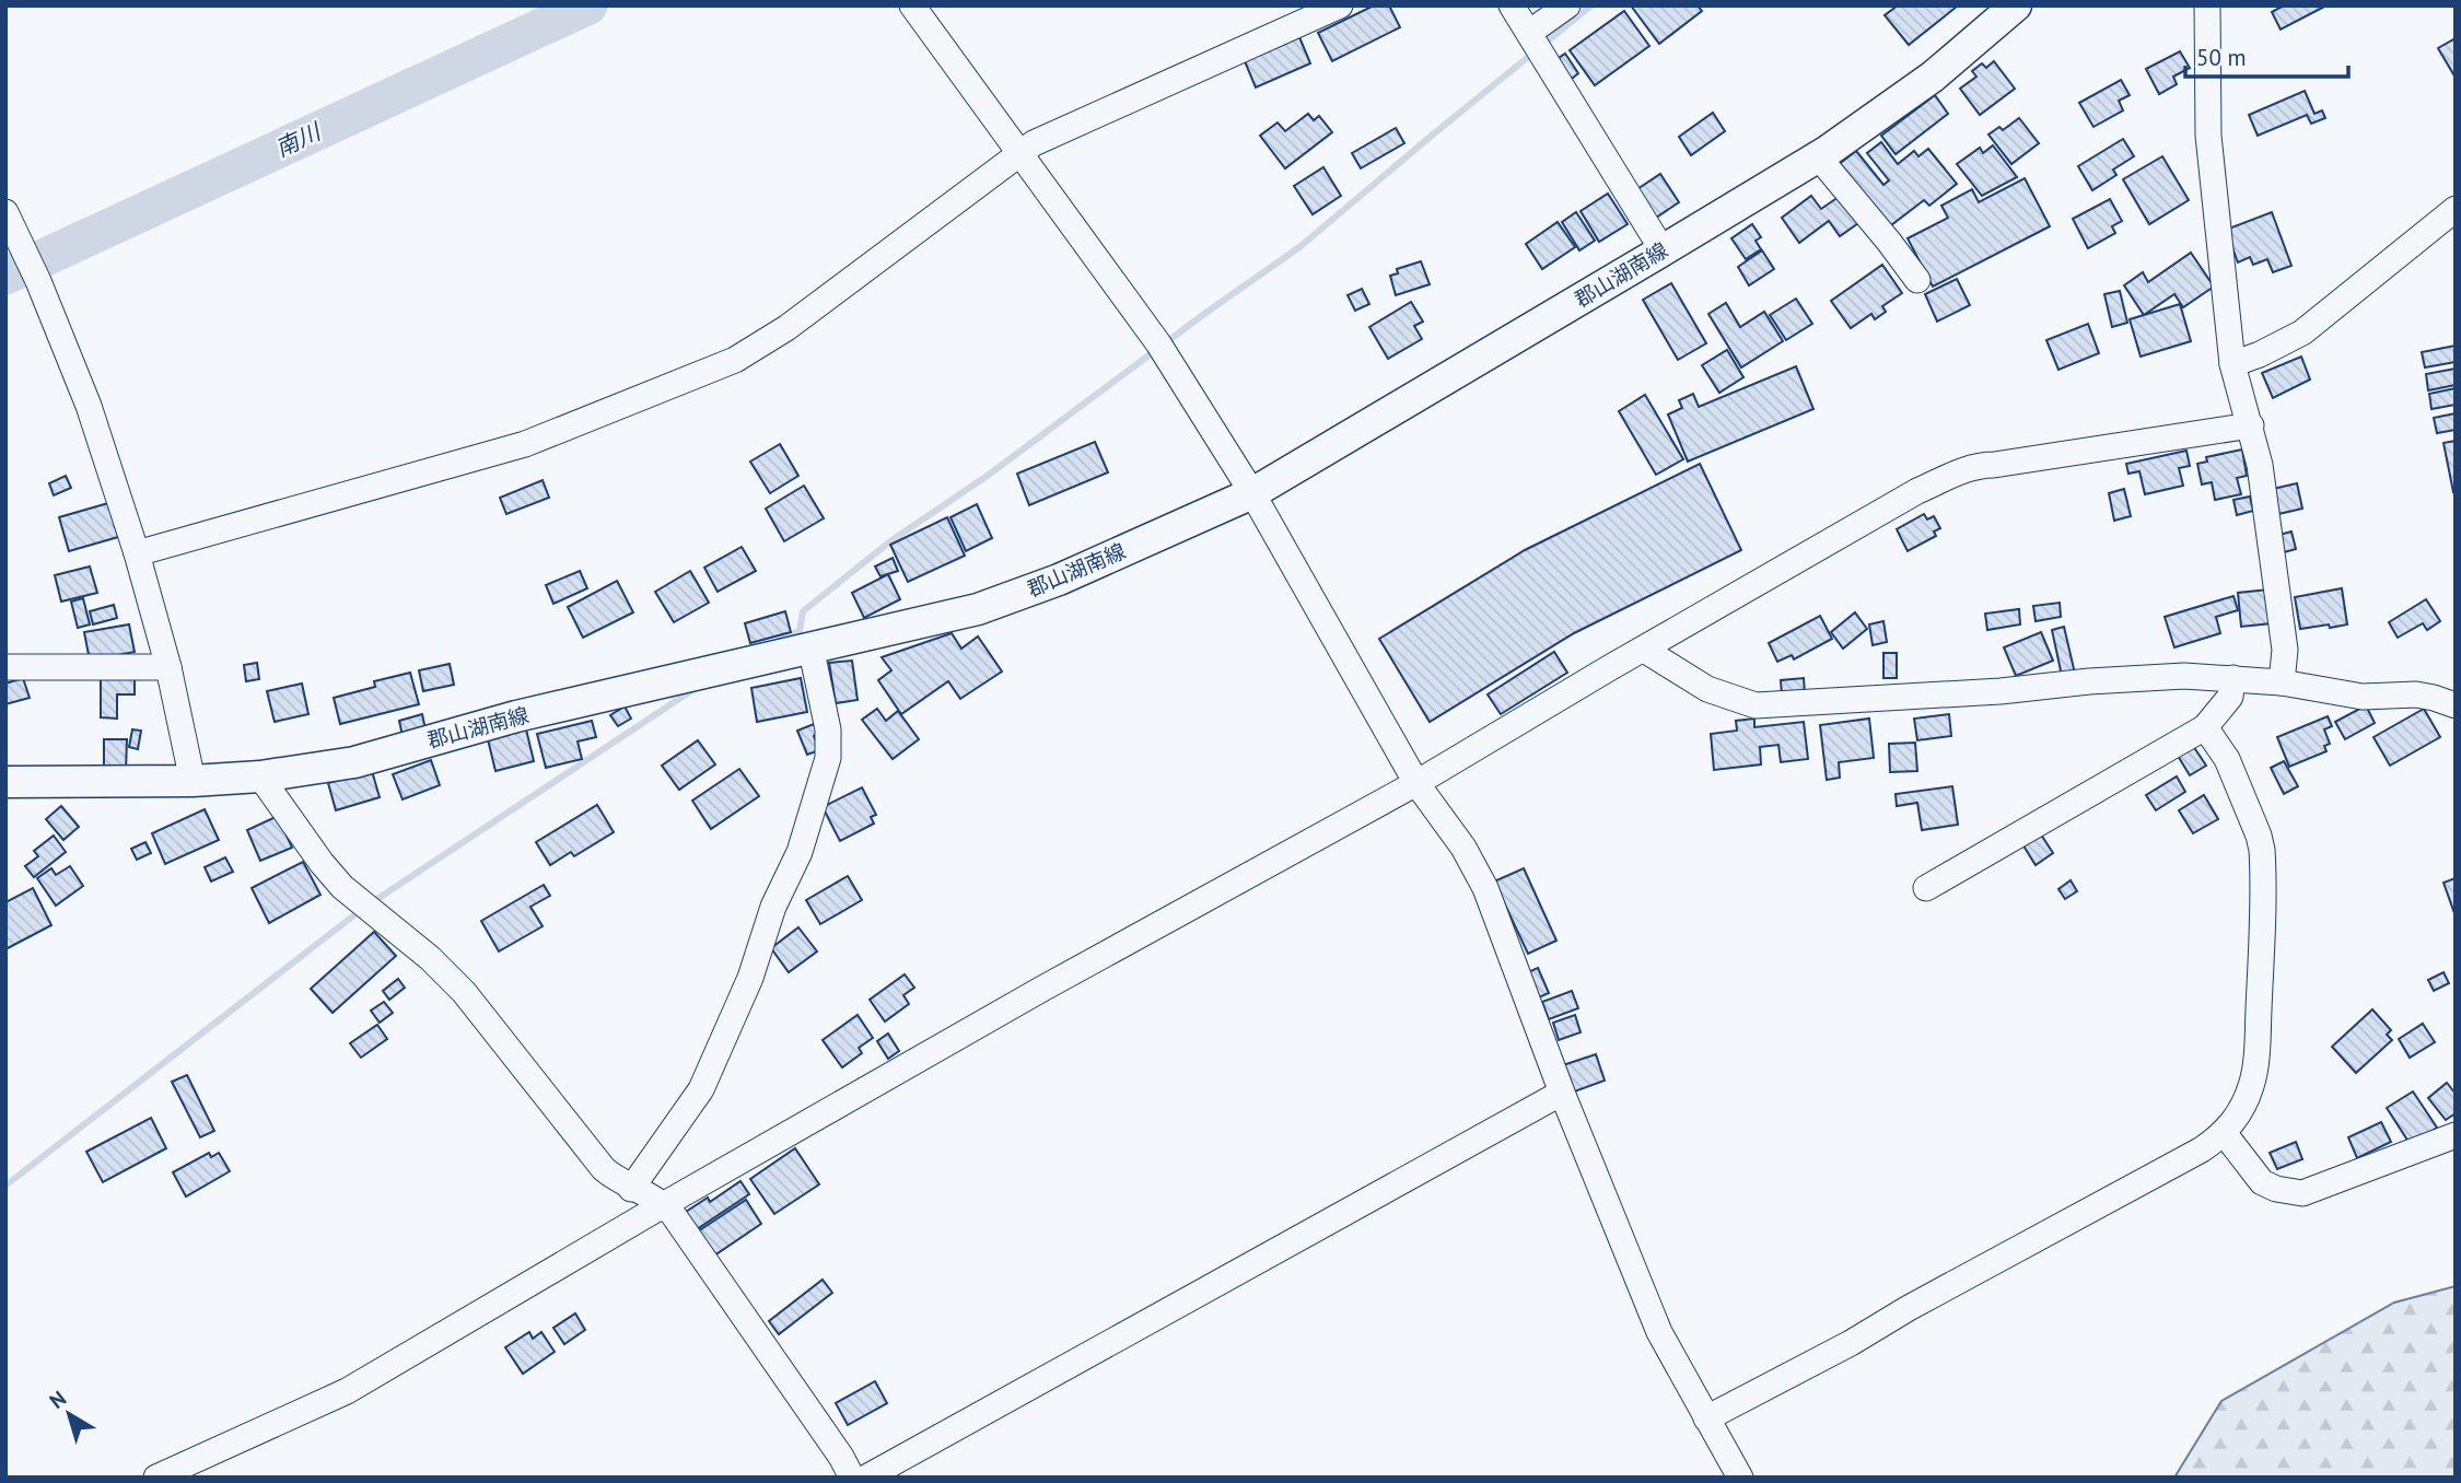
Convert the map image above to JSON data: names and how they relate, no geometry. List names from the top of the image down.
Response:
{
  "streets": {
    "main road": ["郡山湖南線"]
  },
  "water": ["南川"],
  "scale_bar": "50 m",
  "north": "top left"
}
